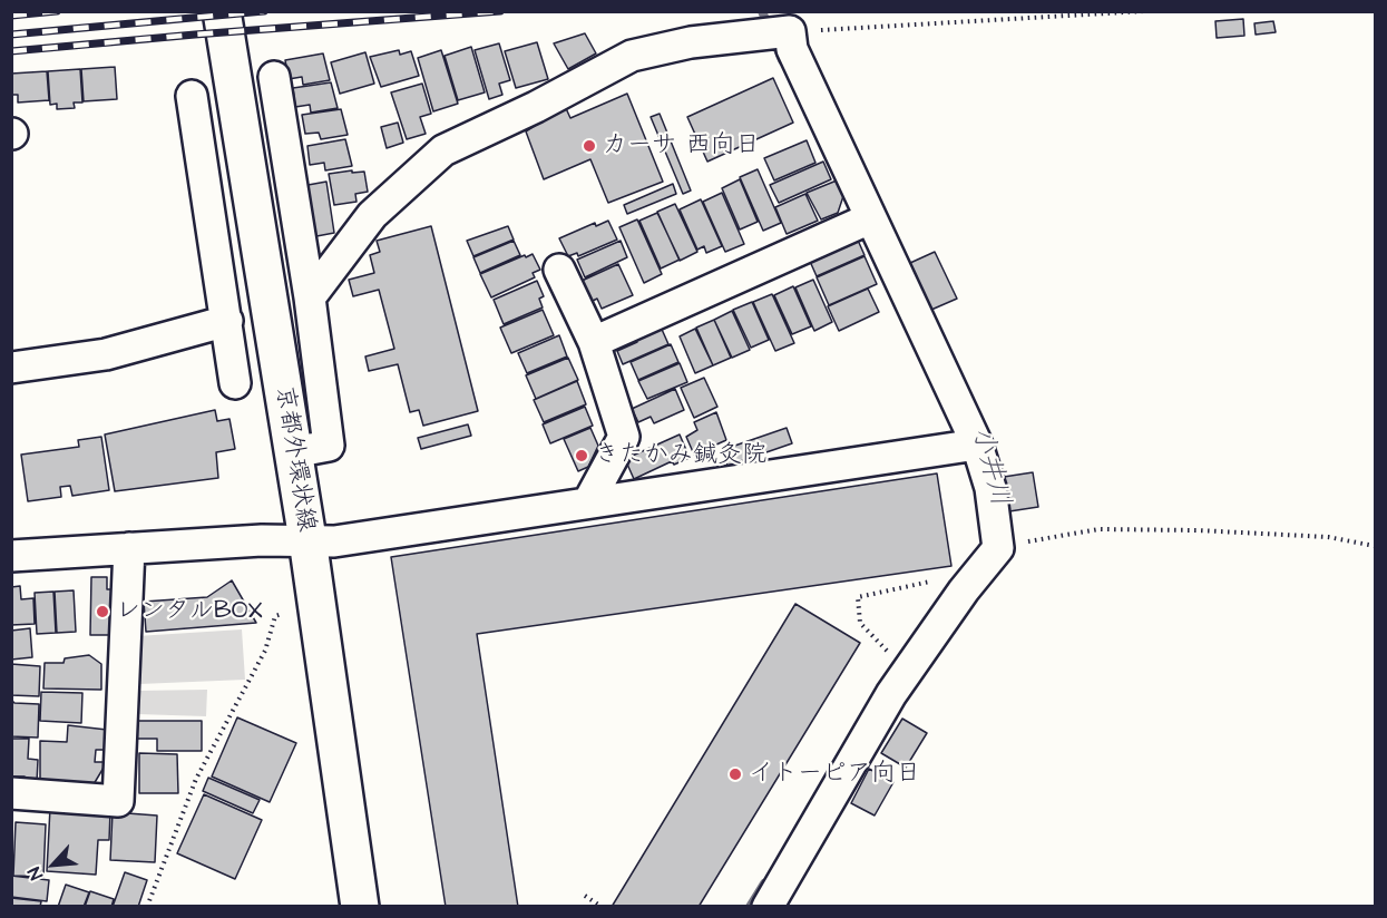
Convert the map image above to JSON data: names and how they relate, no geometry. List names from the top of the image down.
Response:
{
  "streets": {
    "main road": ["京都外環状線"]
  },
  "water": ["小井川"],
  "places": [
    "カーサ 西向日",
    "きたかみ鍼灸院",
    "レンタルBOX",
    "イトーピア向日"
  ],
  "north": "bottom left"
}
